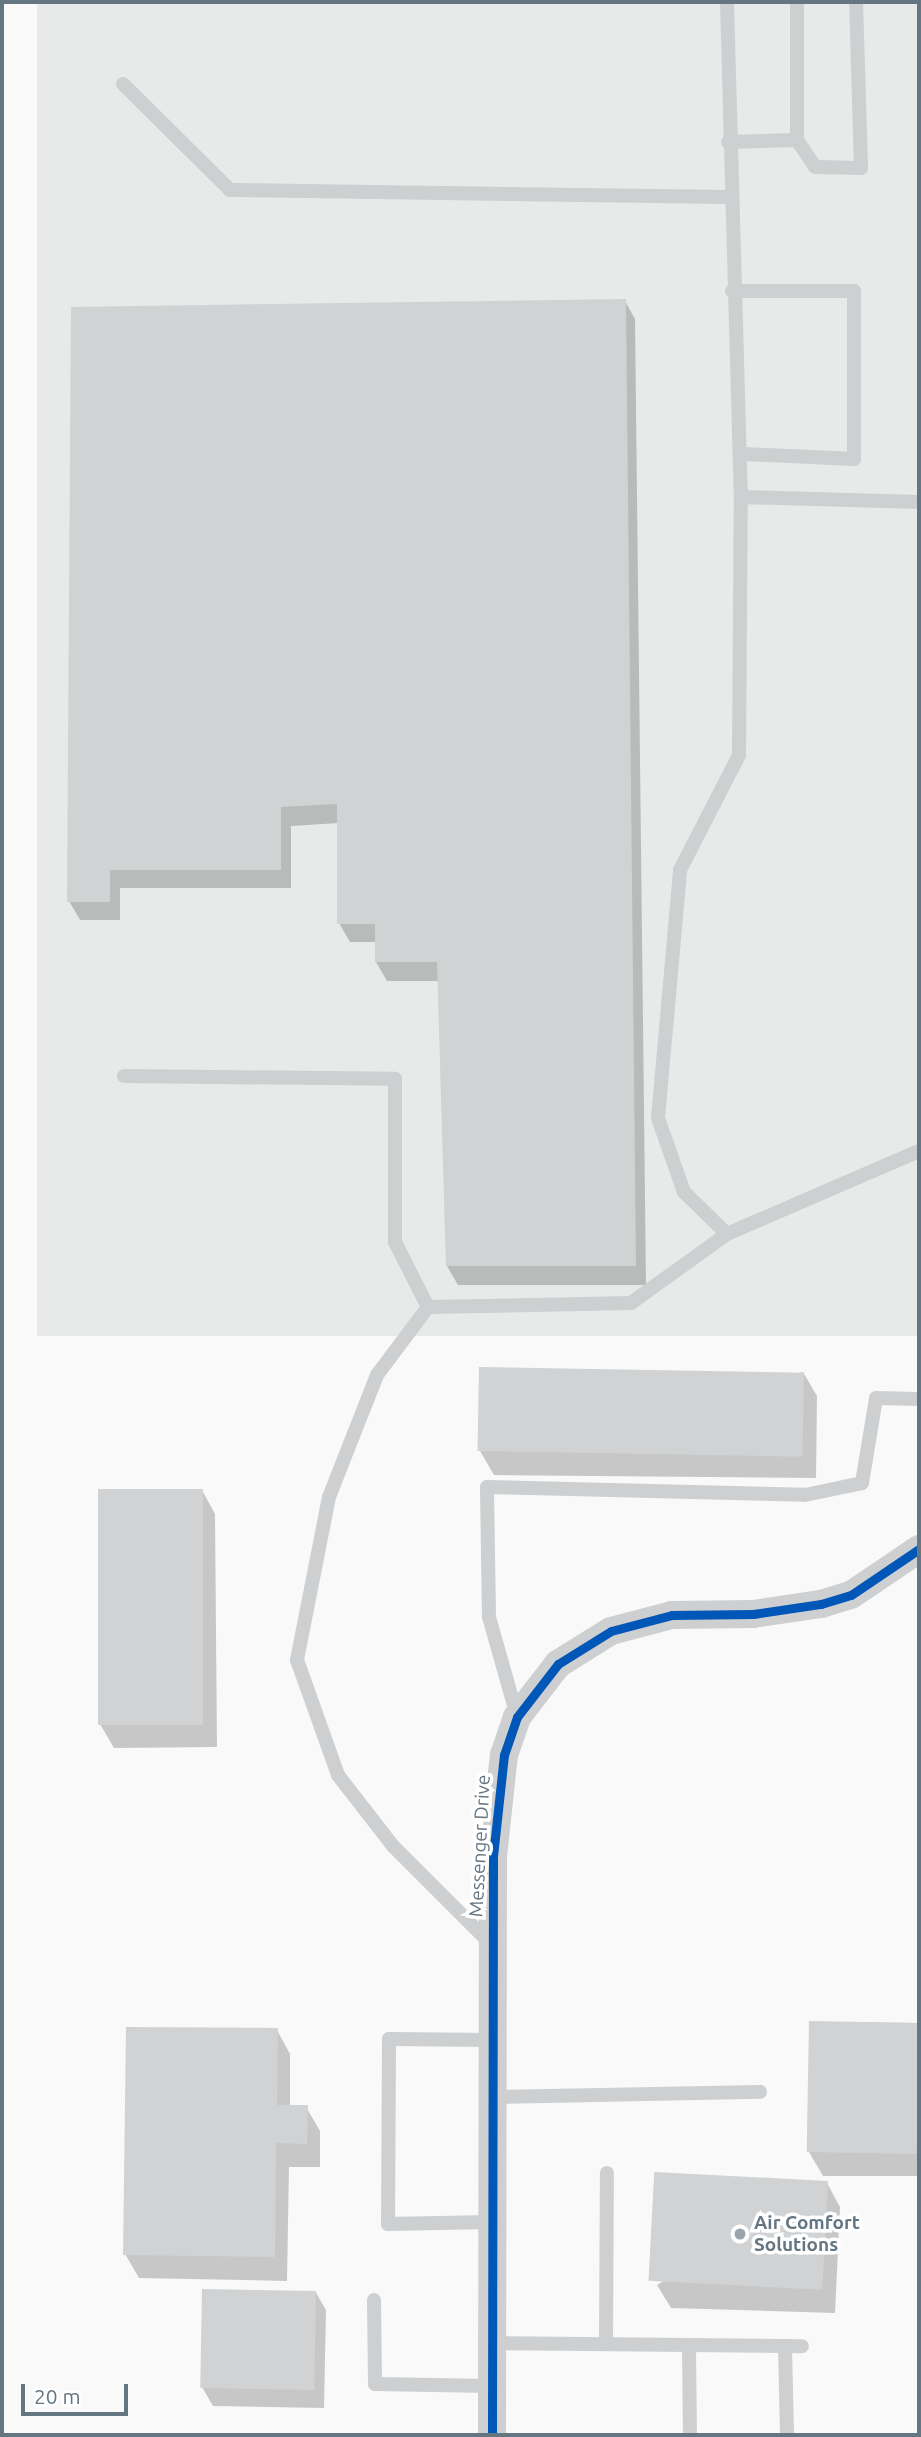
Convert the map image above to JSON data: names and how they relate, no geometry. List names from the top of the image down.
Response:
{
  "streets": {
    "street": ["Messenger Drive"]
  },
  "places": ["Air Comfort Solutions"],
  "scale_bar": "20 m"
}
